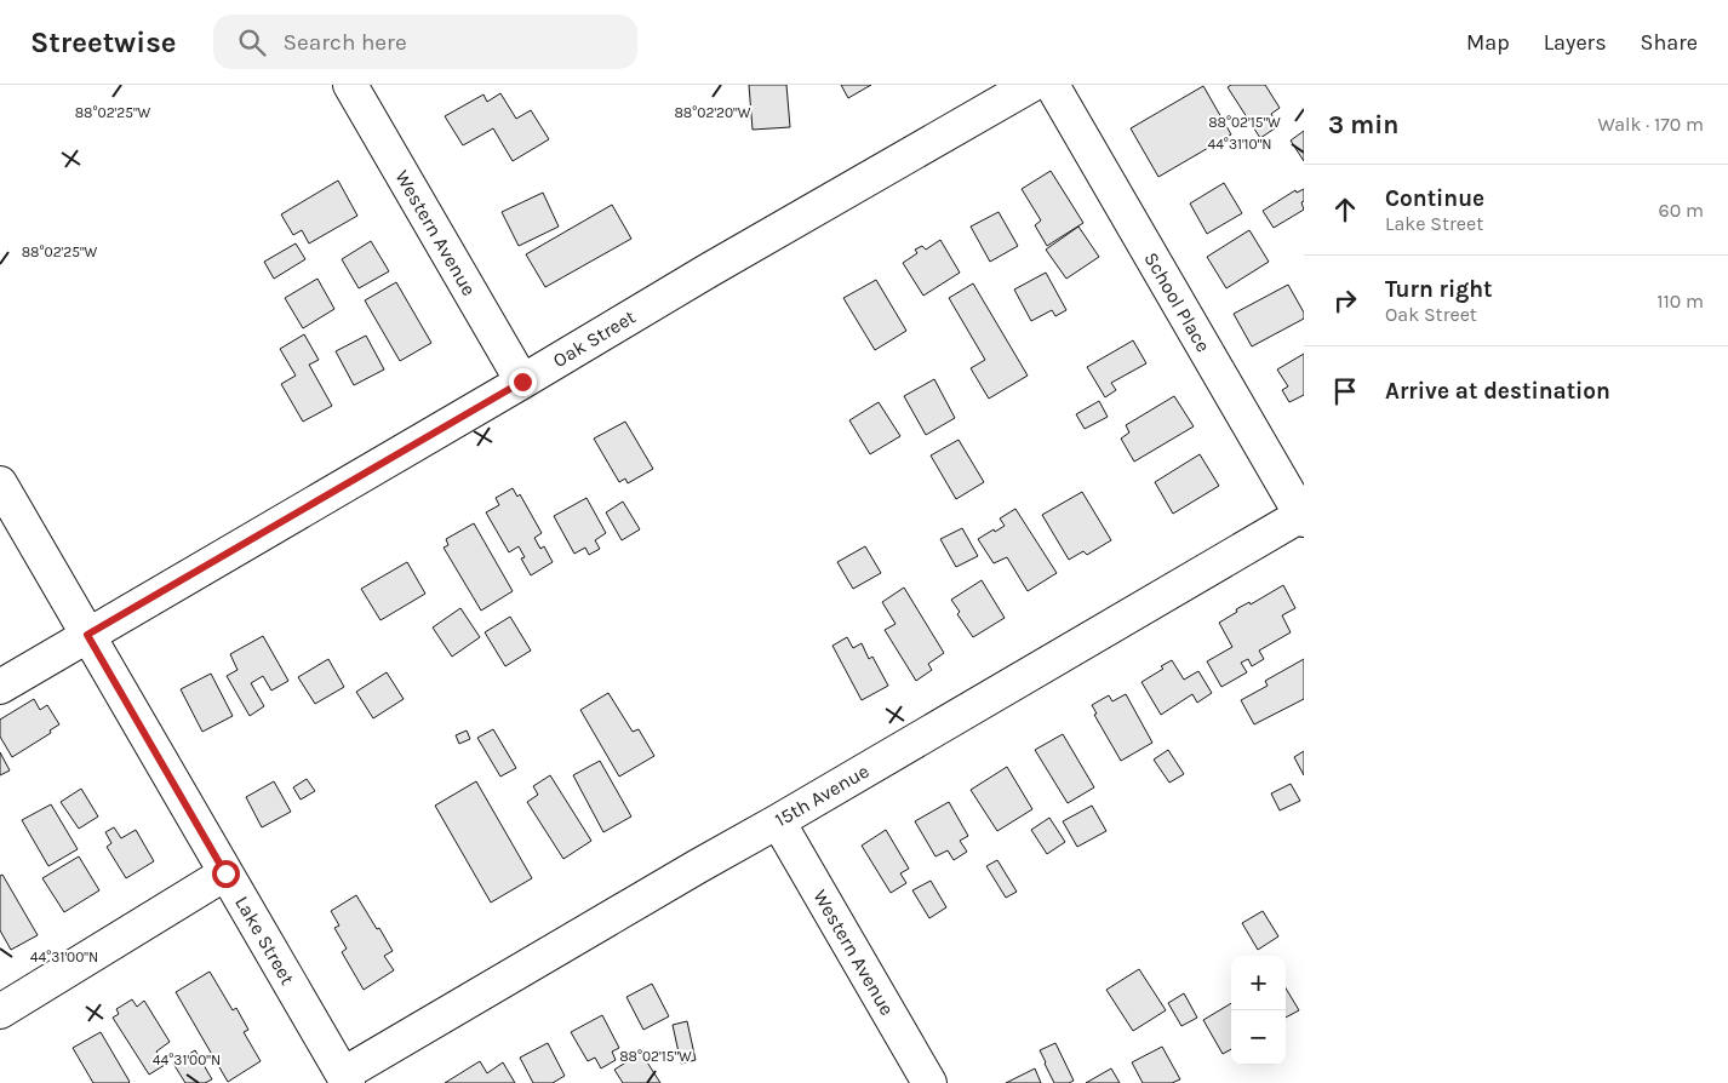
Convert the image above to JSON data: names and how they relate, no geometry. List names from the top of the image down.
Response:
{
  "streets": {
    "street": [
      "Western Avenue",
      "School Place",
      "Oak Street",
      "15th Avenue",
      "Lake Street"
    ]
  },
  "crossings": [
    ["Western Avenue", "Oak Street"],
    ["Western Avenue", "15th Avenue"],
    ["School Place", "15th Avenue"],
    ["Oak Street", "Lake Street"],
    ["15th Avenue", "Lake Street"]
  ],
  "page": {
    "header": "Streetwise",
    "search": "Search here",
    "nav": ["Map", "Layers", "Share"],
    "heading": ["3 min", "Walk · 170 m"],
    "list": [
      ["Continue", "Lake Street", "60 m"],
      ["Turn right", "Oak Street", "110 m"],
      "Arrive at destination"
    ],
    "map_buttons": ["+", "−"]
  },
  "coordinates": [
    "88°02'25\"W",
    "88°02'20\"W",
    "88°02'15\"W",
    "44°31'10\"N",
    "44°31'00\"N"
  ]
}
